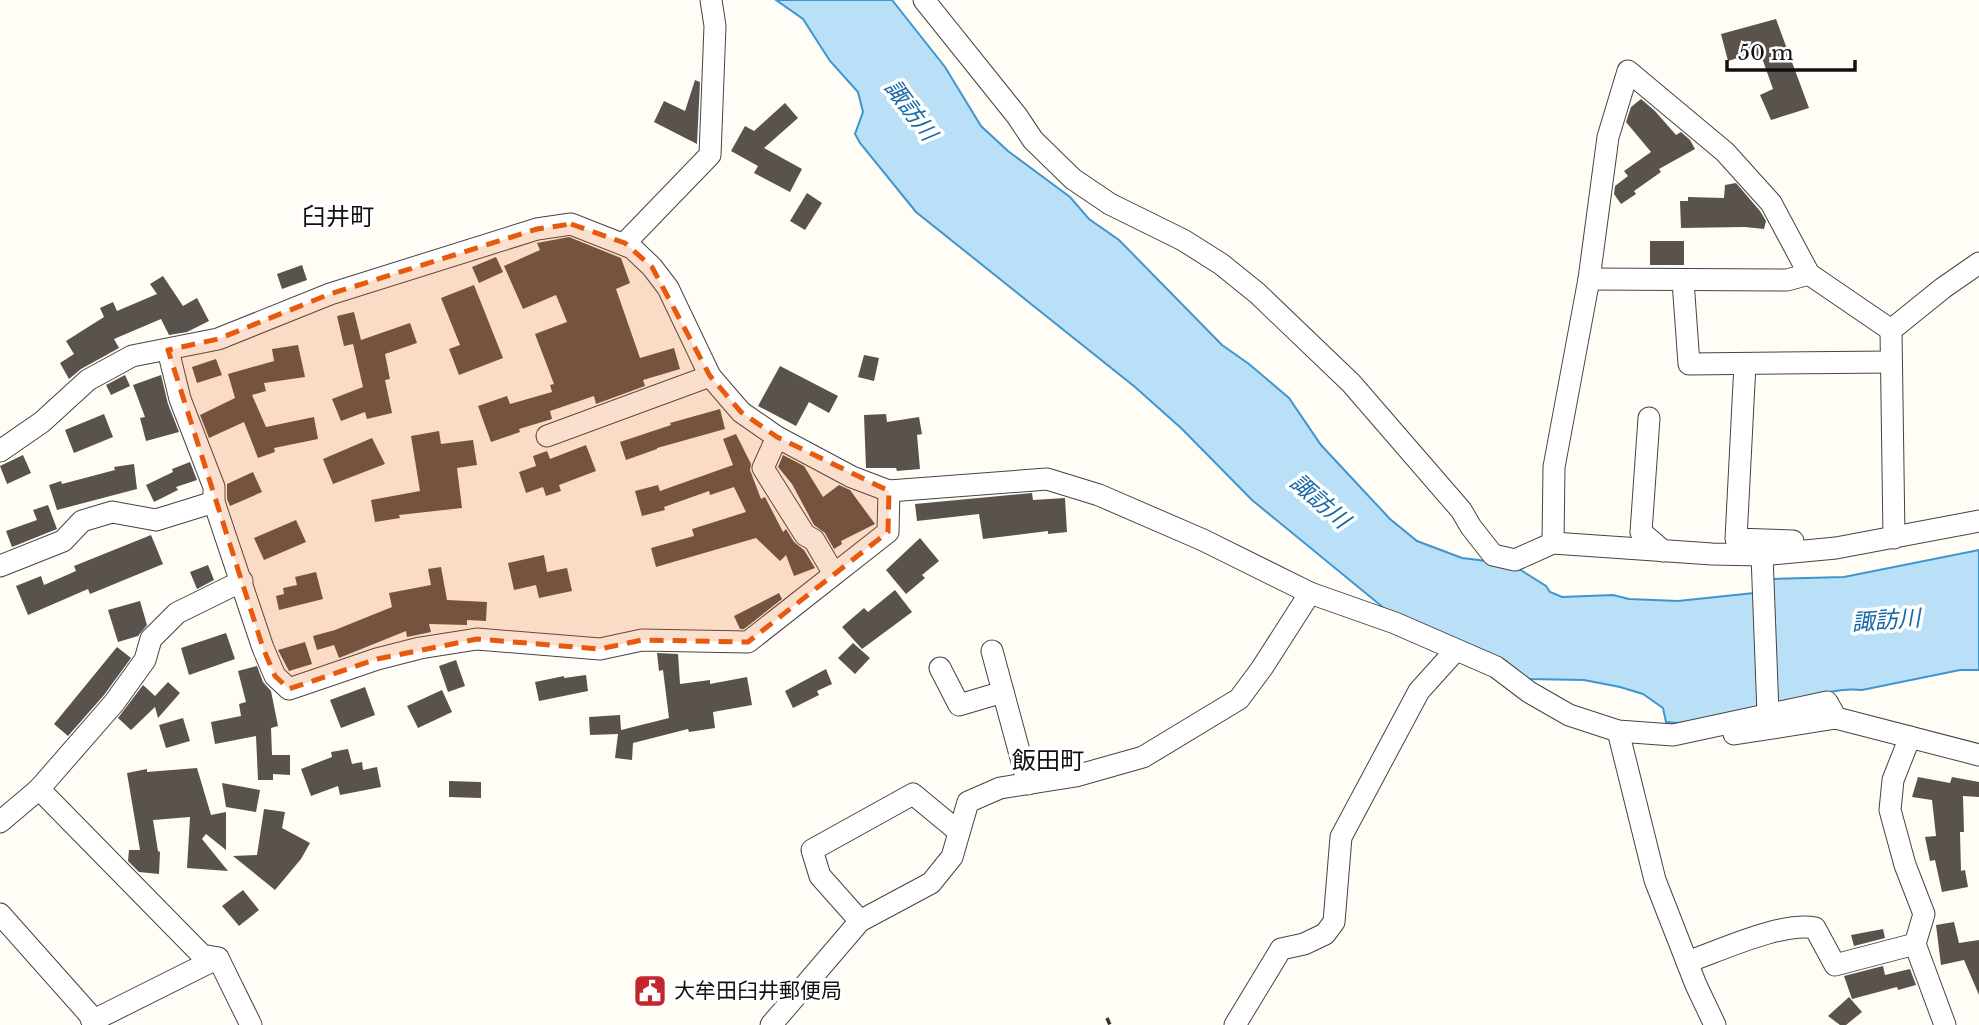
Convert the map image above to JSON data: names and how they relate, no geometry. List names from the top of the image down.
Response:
{
  "districts": ["臼井町", "飯田町"],
  "water": ["諏訪川"],
  "places": {
    "public building": ["大牟田臼井郵便局"]
  },
  "scale_bar": "50 m"
}
